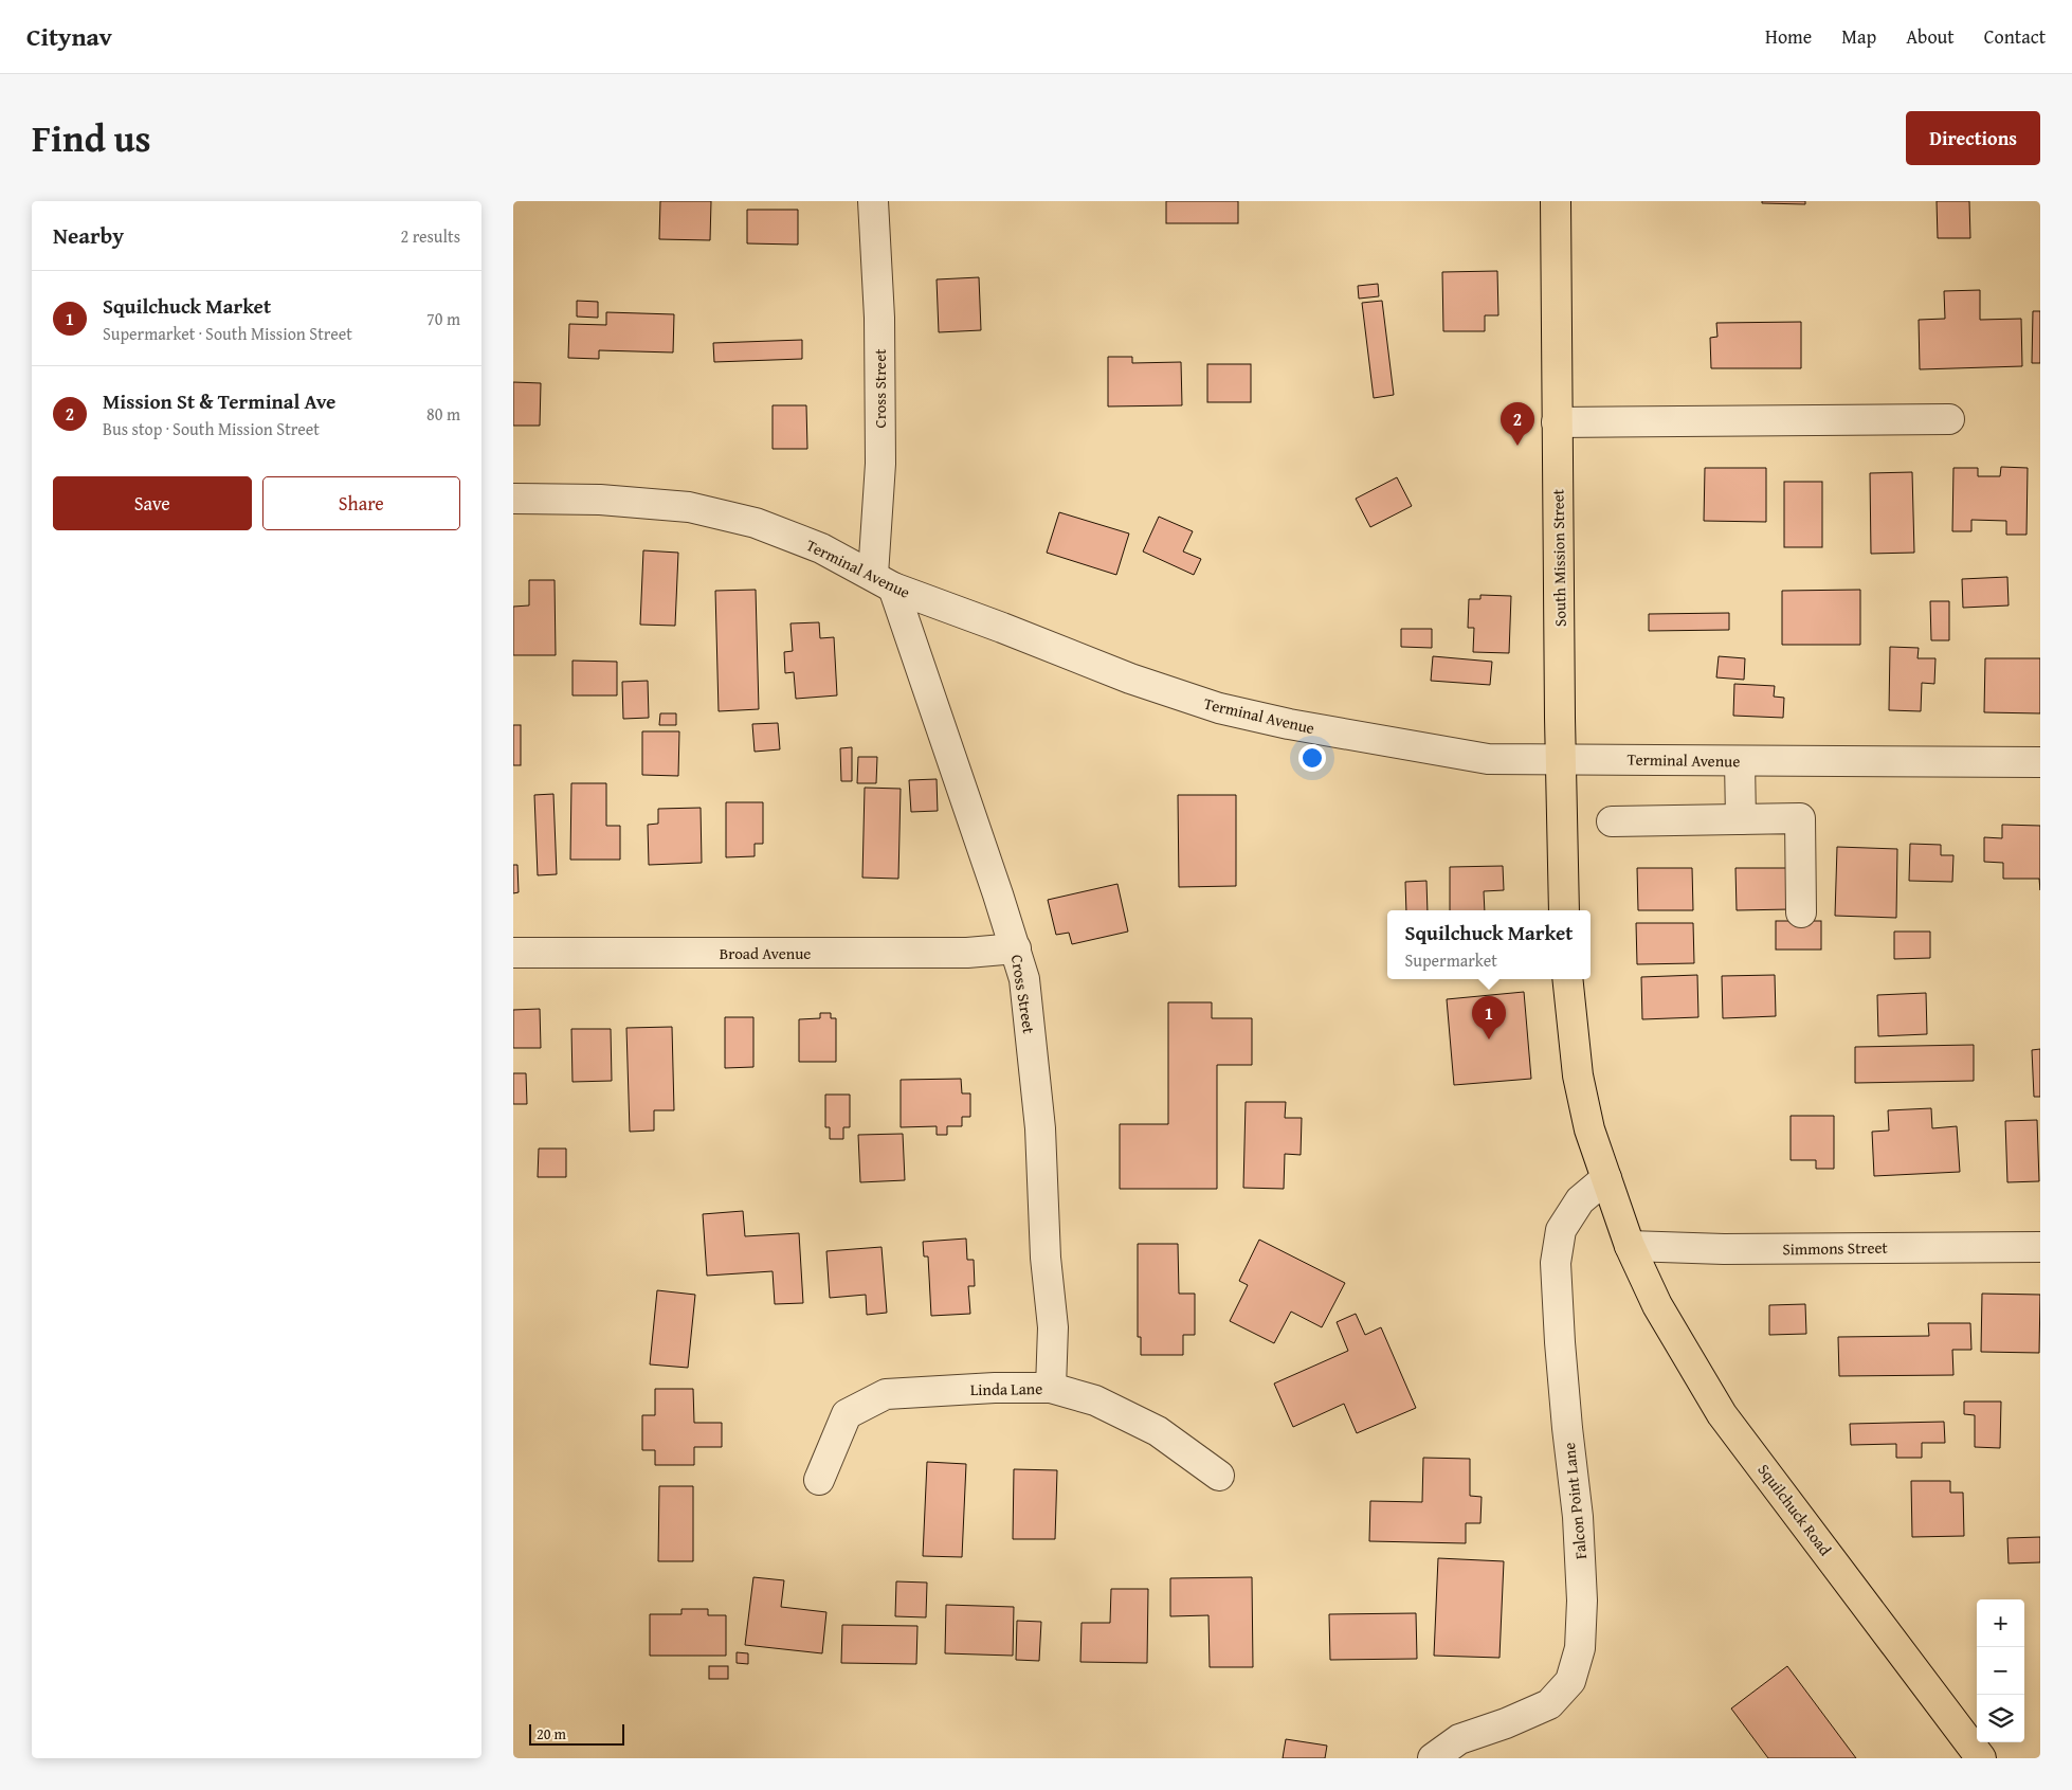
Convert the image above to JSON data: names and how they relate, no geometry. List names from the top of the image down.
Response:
{
  "streets": {
    "main road": ["South Mission Street", "Squilchuck Road"],
    "street": [
      "Cross Street",
      "Terminal Avenue",
      "Broad Avenue",
      "Simmons Street",
      "Linda Lane",
      "Falcon Point Lane"
    ]
  },
  "crossings": [
    ["Cross Street", "Terminal Avenue"],
    ["Cross Street", "Broad Avenue"],
    ["Cross Street", "Linda Lane"],
    ["South Mission Street", "Terminal Avenue"],
    ["Simmons Street", "Squilchuck Road"]
  ],
  "scale_bar": "20 m",
  "page": {
    "header": "Citynav",
    "nav": [
      "Home",
      "Map",
      "About",
      "Contact"
    ],
    "title": "Find us",
    "buttons": [
      "Directions",
      ["Save", "Share"]
    ],
    "heading": ["Nearby", "2 results"],
    "list": [
      {
        "mark": "1",
        "name": "Squilchuck Market",
        "note": "Supermarket · South Mission Street",
        "value": "70 m"
      },
      {
        "mark": "2",
        "name": "Mission St & Terminal Ave",
        "note": "Bus stop · South Mission Street",
        "value": "80 m"
      }
    ],
    "pins": ["2", "1"],
    "popup": ["Squilchuck Market", "Supermarket"],
    "map_buttons": ["+", "−"],
    "scale": "20 m"
  }
}
